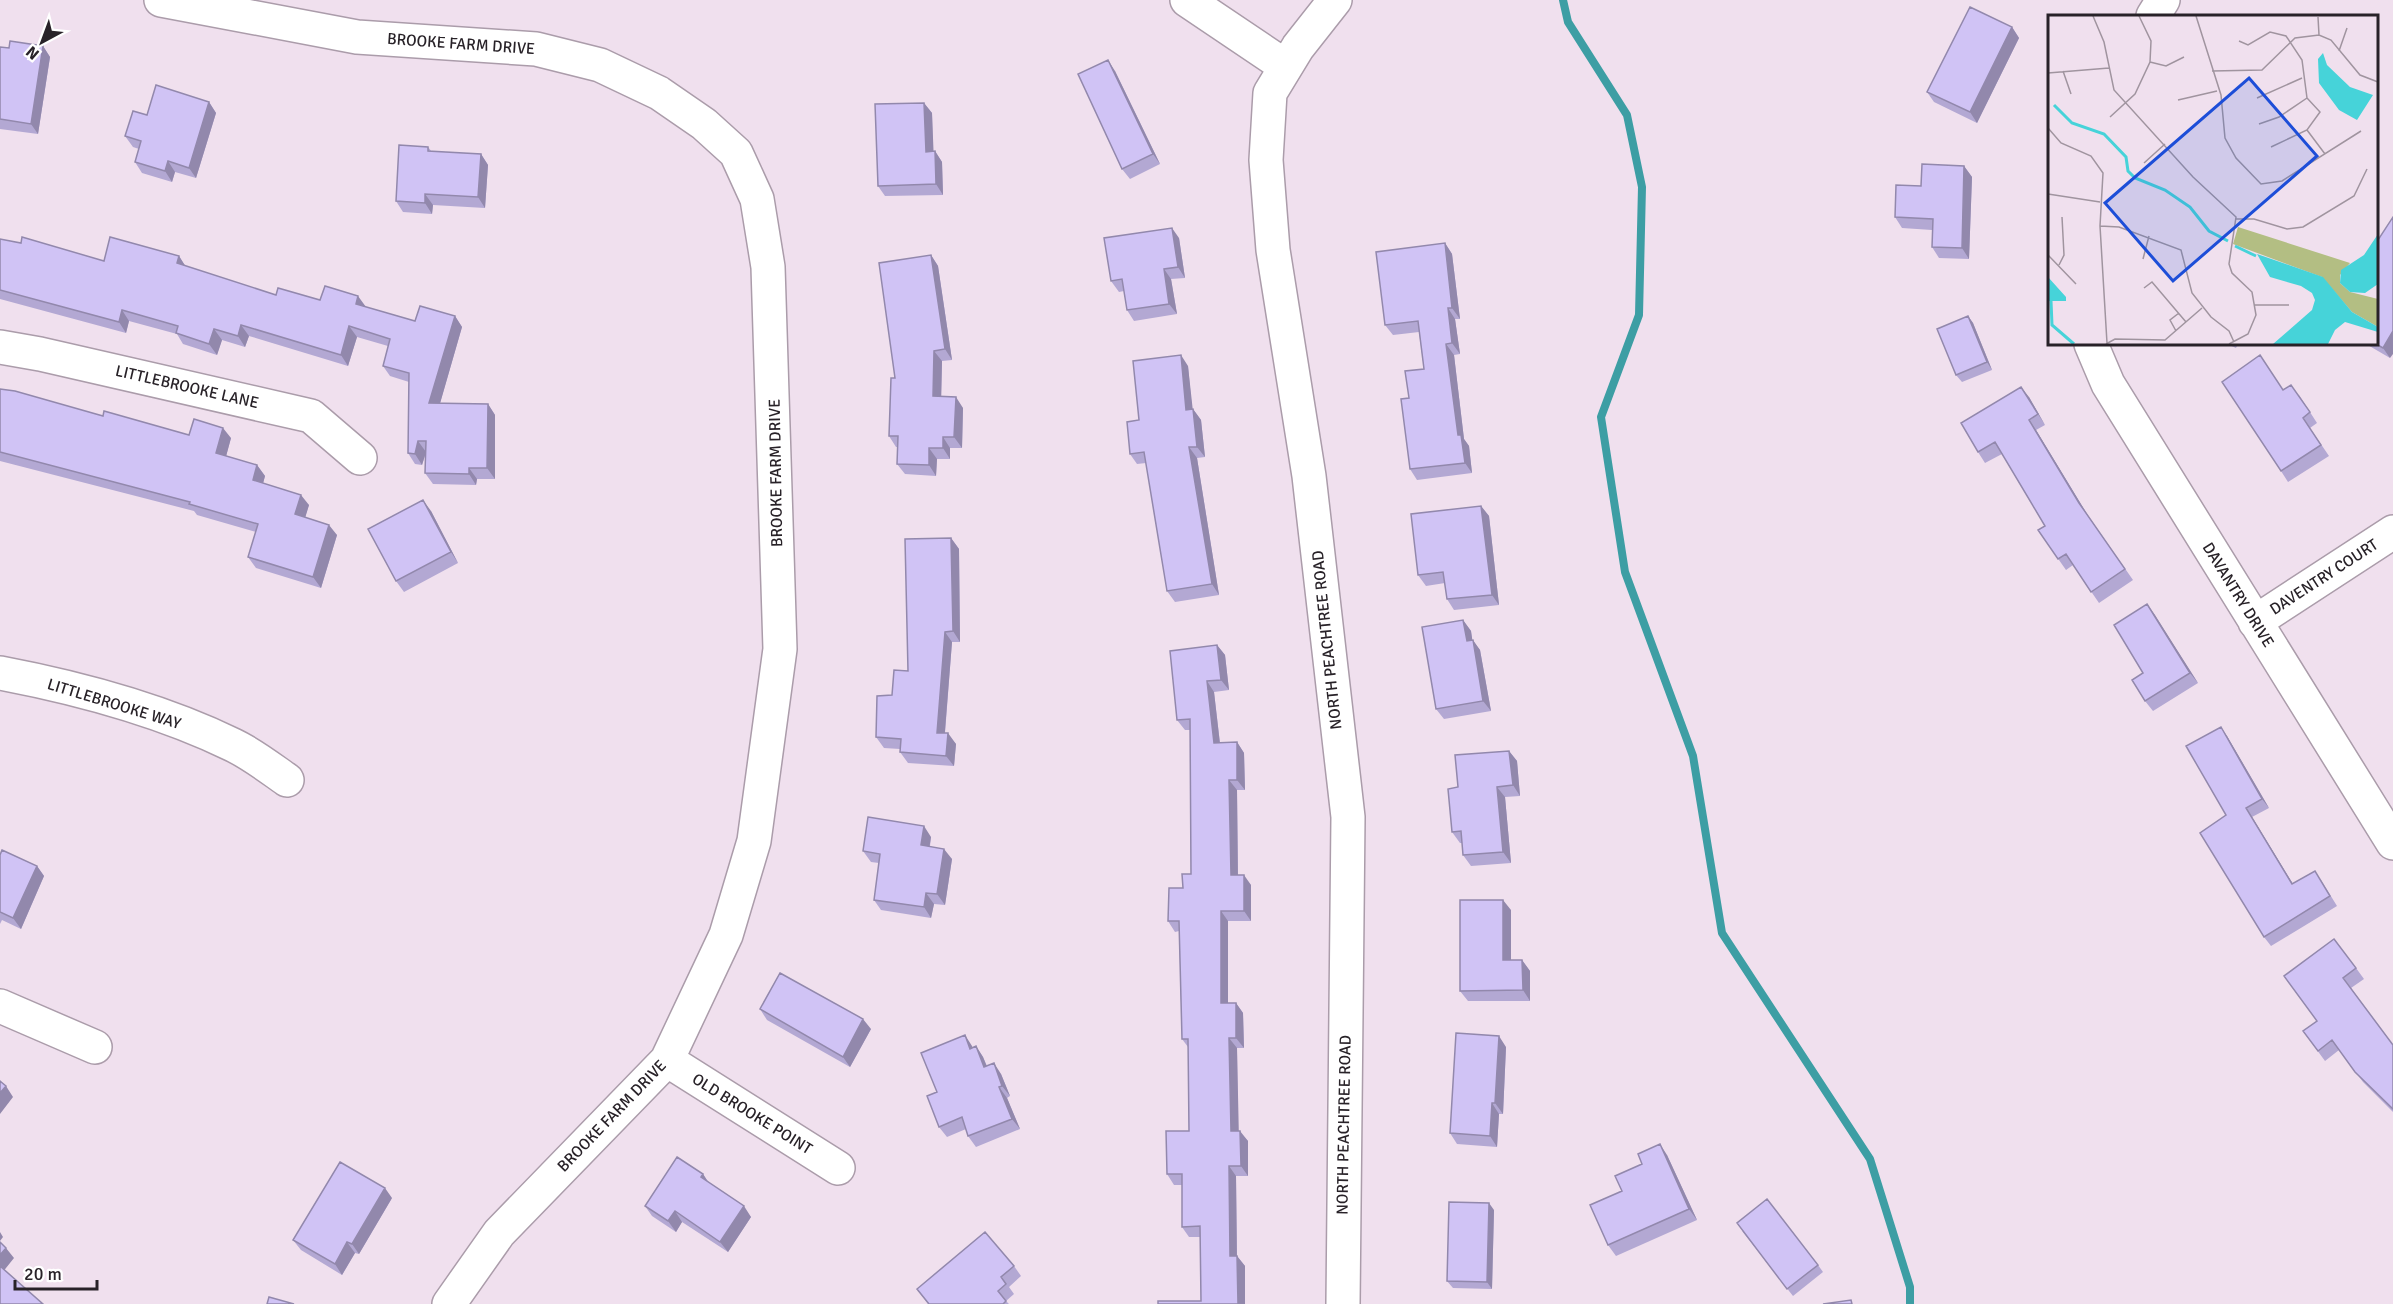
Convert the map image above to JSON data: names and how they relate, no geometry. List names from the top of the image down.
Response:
{
  "streets": {
    "street": [
      "BROOKE FARM DRIVE",
      "LITTLEBROOKE LANE",
      "DAVENTRY COURT",
      "DAVANTRY DRIVE",
      "NORTH PEACHTREE ROAD",
      "LITTLEBROOKE WAY",
      "OLD BROOKE POINT"
    ]
  },
  "crossings": [
    ["BROOKE FARM DRIVE", "OLD BROOKE POINT"],
    ["DAVENTRY COURT", "DAVANTRY DRIVE"]
  ],
  "scale_bar": "20 m",
  "north": "bottom left"
}
